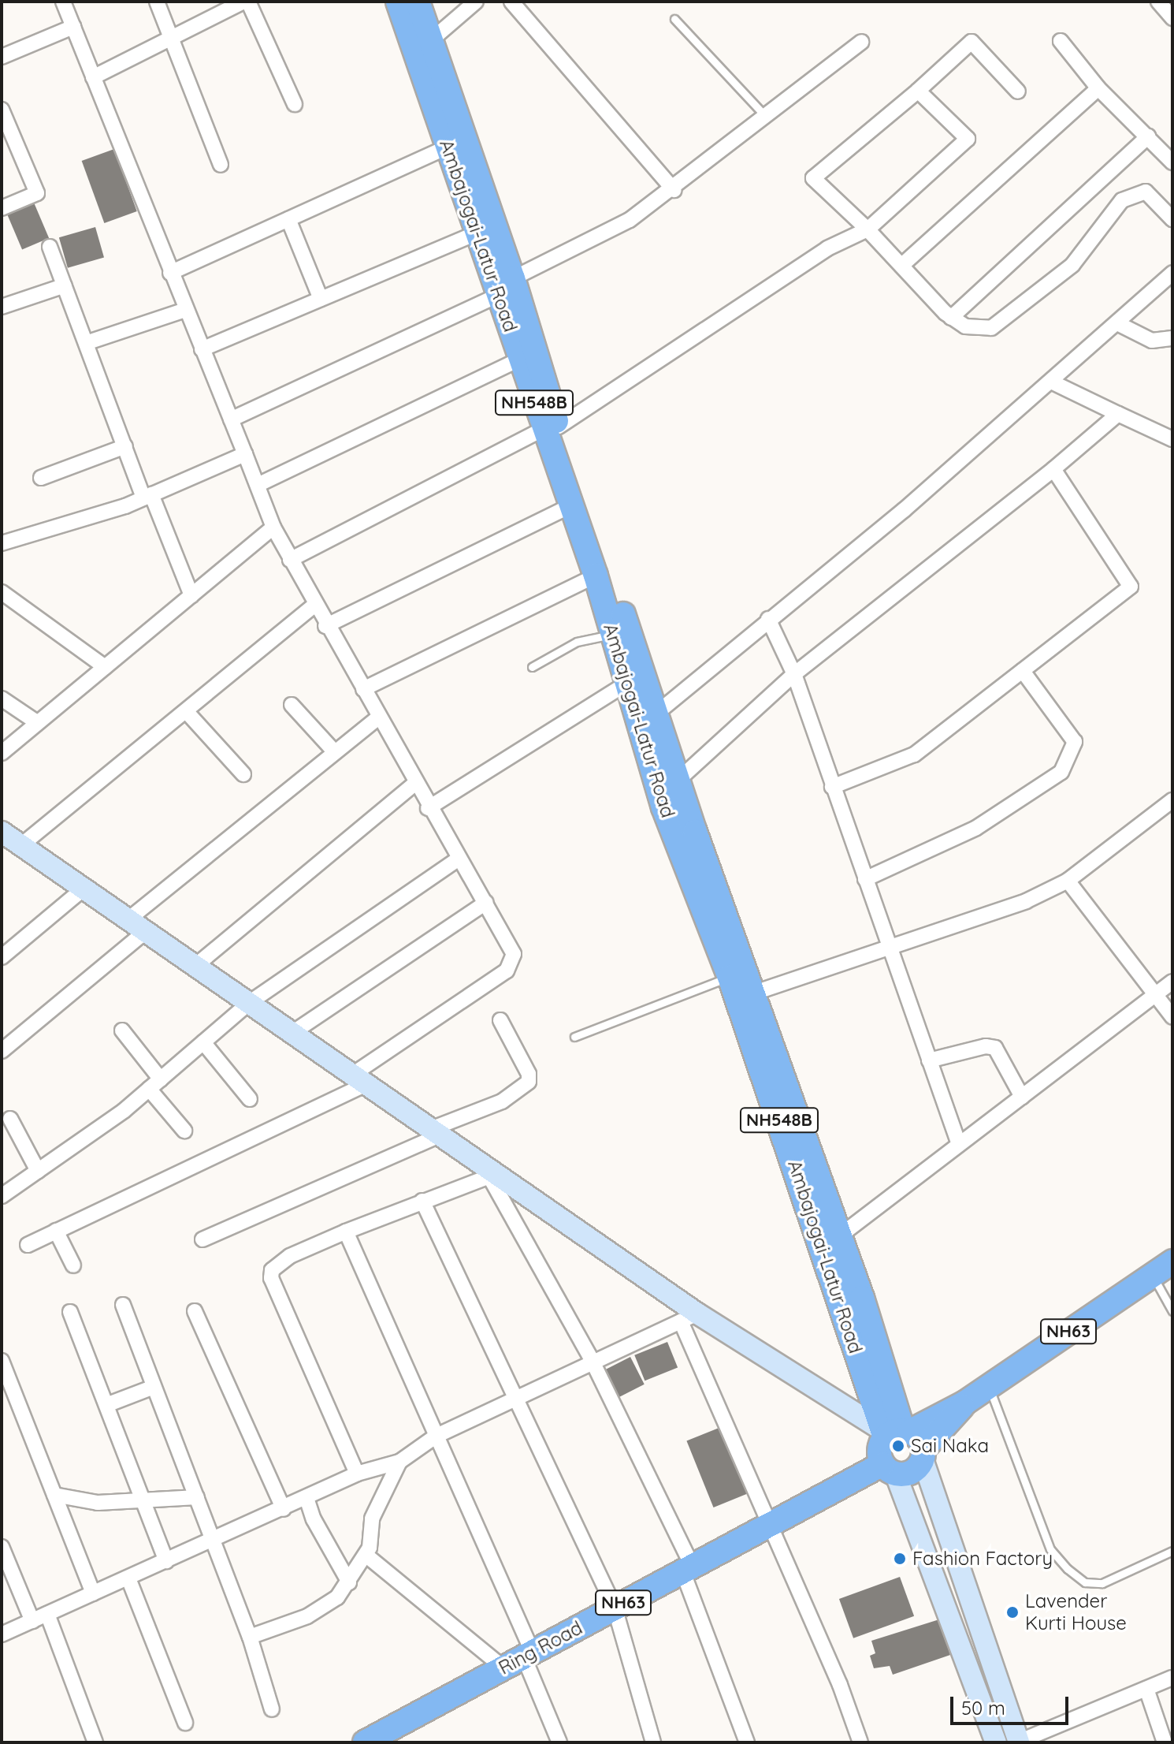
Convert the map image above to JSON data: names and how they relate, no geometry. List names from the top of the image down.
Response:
{
  "streets": {
    "highway": [
      "Ambajogai-Latur Road",
      "NH548B",
      "NH63",
      "Ring Road"
    ]
  },
  "crossings": [
    ["Ambajogai-Latur Road", "NH548B"],
    ["Ambajogai-Latur Road", "NH63"],
    ["Ambajogai-Latur Road", "Ring Road"]
  ],
  "places": ["Sai Naka", "Fashion Factory", "Lavender Kurti House"],
  "scale_bar": "50 m"
}
